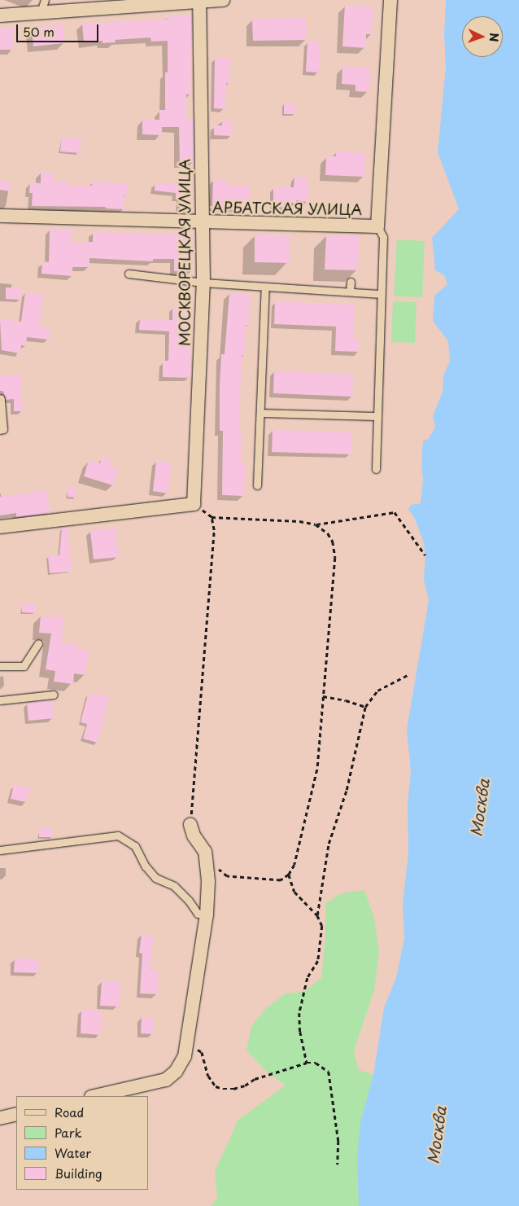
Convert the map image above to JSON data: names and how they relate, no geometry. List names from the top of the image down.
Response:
{
  "streets": {
    "street": ["АРБАТСКАЯ УЛИЦА", "МОСКВОРЕЦКАЯ УЛИЦА"]
  },
  "crossings": [
    ["АРБАТСКАЯ УЛИЦА", "МОСКВОРЕЦКАЯ УЛИЦА"]
  ],
  "water": ["Москва"],
  "legend": [
    "Road",
    "Park",
    "Water",
    "Building"
  ],
  "scale_bar": "50 m",
  "north": "right"
}
